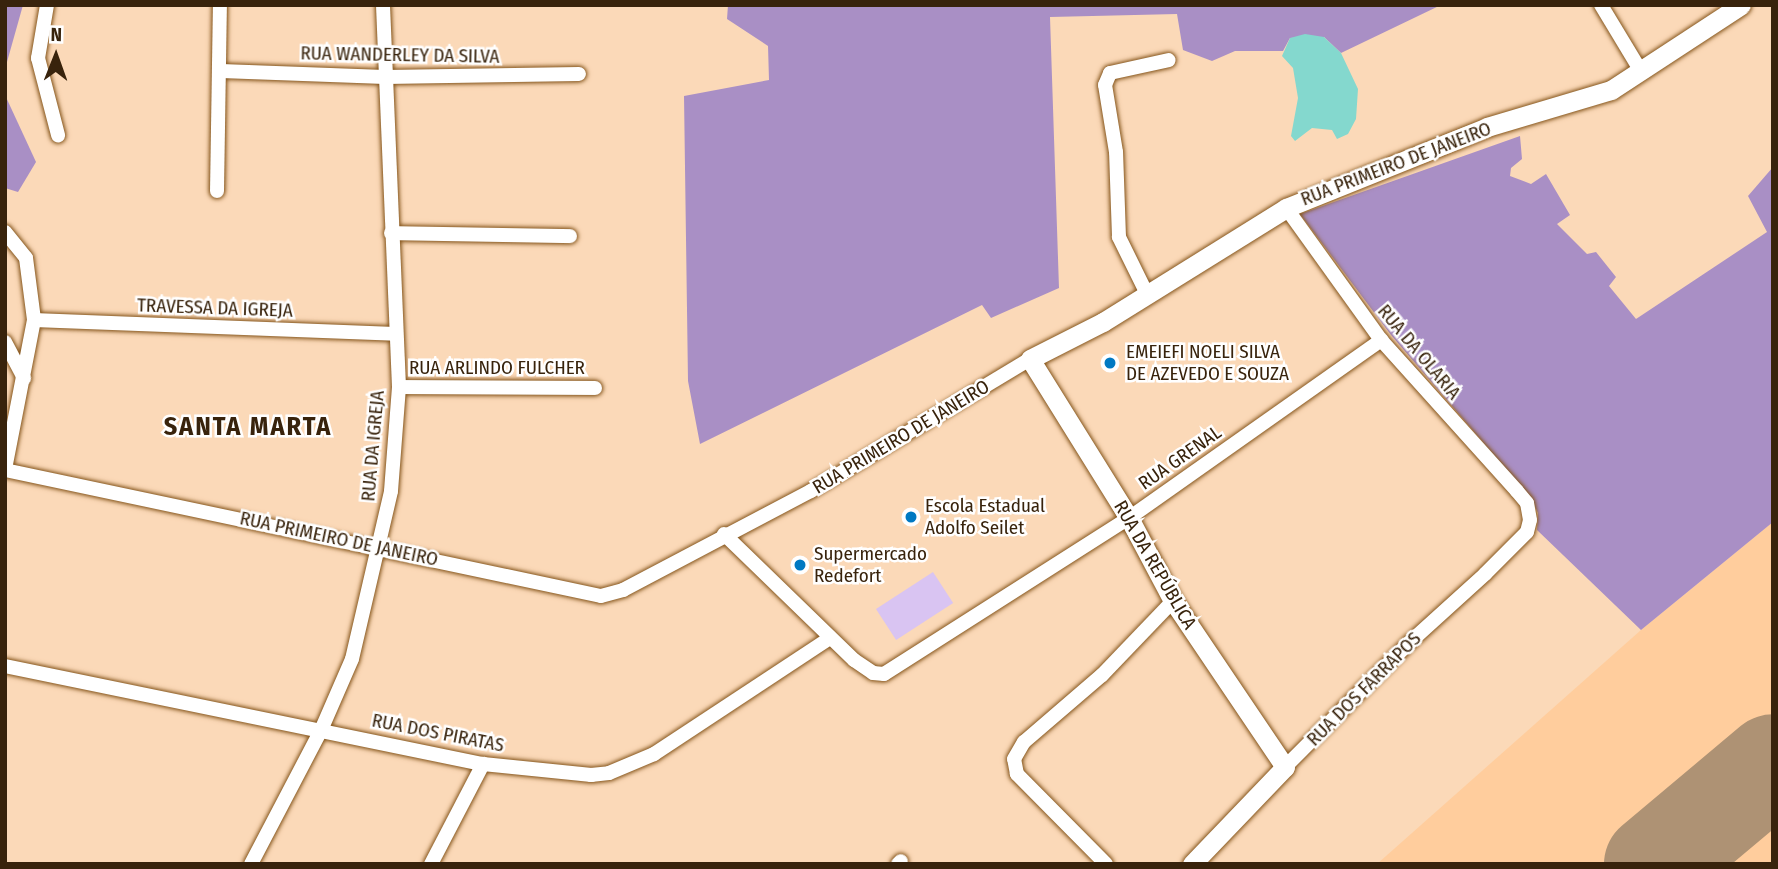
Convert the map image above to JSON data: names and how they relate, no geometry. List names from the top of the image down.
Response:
{
  "streets": {
    "street": [
      "RUA WANDERLEY DA SILVA",
      "RUA PRIMEIRO DE JANEIRO",
      "TRAVESSA DA IGREJA",
      "RUA DA OLARIA",
      "RUA ARLINDO FULCHER",
      "RUA DA IGREJA",
      "RUA GRENAL",
      "RUA DA REPÚBLICA",
      "RUA DOS FARRAPOS",
      "RUA DOS PIRATAS"
    ]
  },
  "crossings": [
    ["RUA WANDERLEY DA SILVA", "RUA DA IGREJA"],
    ["RUA PRIMEIRO DE JANEIRO", "RUA DA OLARIA"],
    ["RUA PRIMEIRO DE JANEIRO", "RUA DA IGREJA"],
    ["RUA PRIMEIRO DE JANEIRO", "RUA DA REPÚBLICA"],
    ["TRAVESSA DA IGREJA", "RUA DA IGREJA"],
    ["RUA DA OLARIA", "RUA GRENAL"],
    ["RUA DA OLARIA", "RUA DOS FARRAPOS"],
    ["RUA ARLINDO FULCHER", "RUA DA IGREJA"],
    ["RUA DA IGREJA", "RUA DOS PIRATAS"],
    ["RUA GRENAL", "RUA DA REPÚBLICA"],
    ["RUA GRENAL", "RUA DOS PIRATAS"],
    ["RUA DA REPÚBLICA", "RUA DOS FARRAPOS"]
  ],
  "districts": ["SANTA MARTA"],
  "places": ["EMEIEFI NOELI SILVA DE AZEVEDO E SOUZA", "Escola Estadual Adolfo Seilet", "Supermercado Redefort"],
  "north": "top"
}
